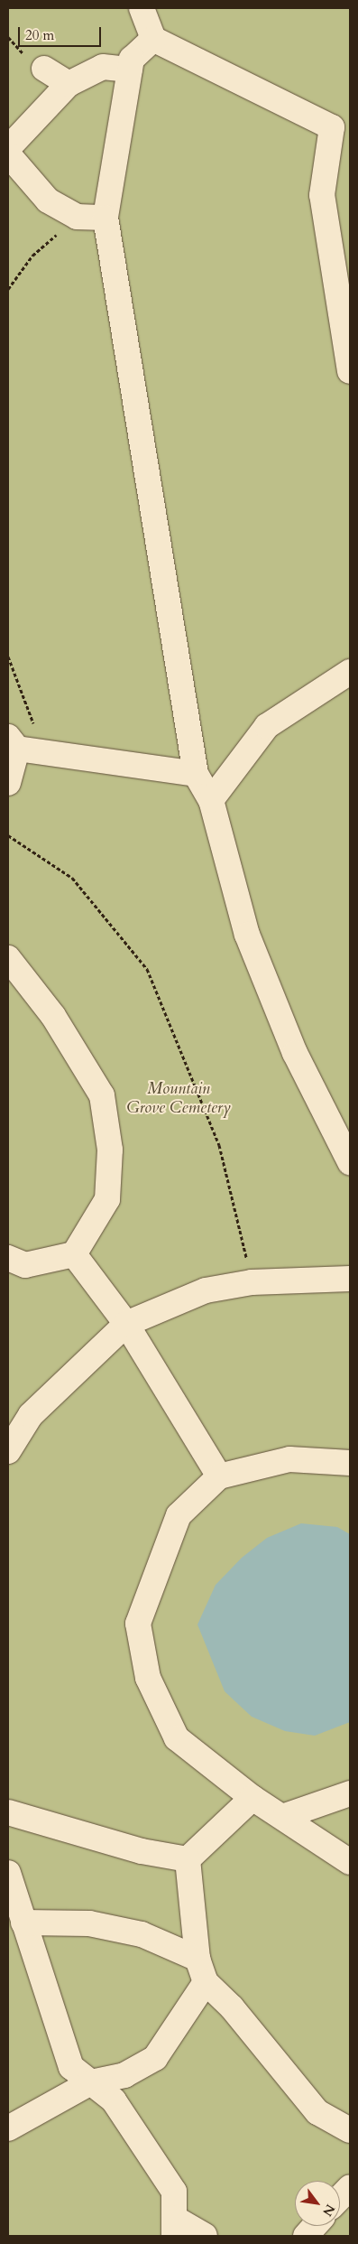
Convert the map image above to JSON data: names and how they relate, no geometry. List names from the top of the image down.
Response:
{
  "parks": ["Mountain Grove Cemetery"],
  "scale_bar": "20 m",
  "north": "bottom right"
}
